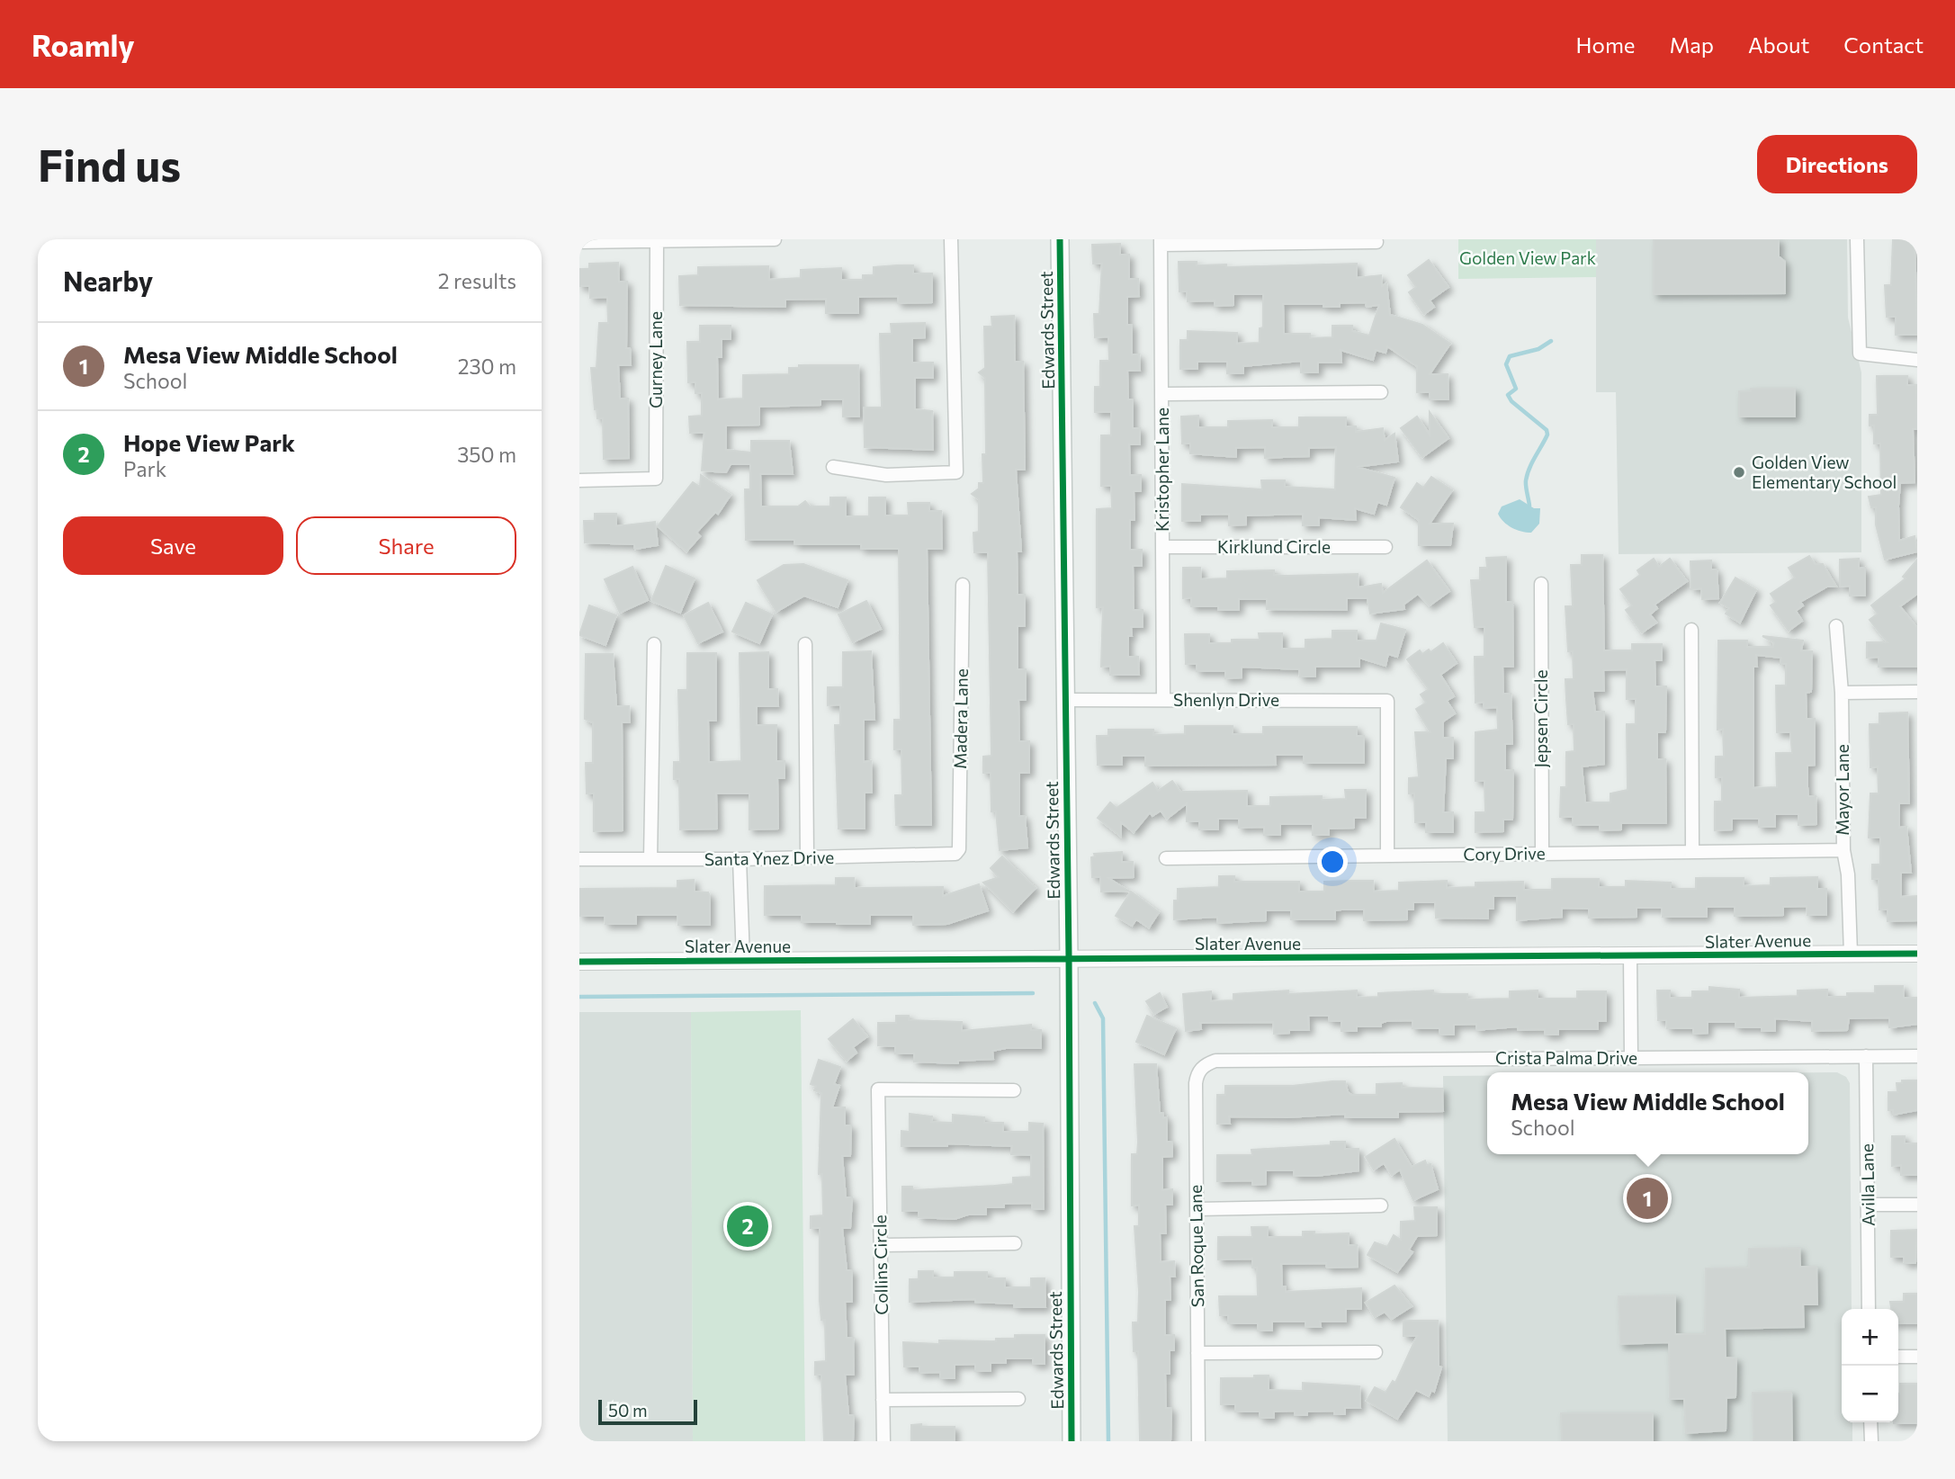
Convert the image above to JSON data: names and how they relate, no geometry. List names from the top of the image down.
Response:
{
  "streets": {
    "main road": ["Edwards Street"],
    "street": [
      "Gurney Lane",
      "Kristopher Lane",
      "Kirklund Circle",
      "Shenlyn Drive",
      "Madera Lane",
      "Jepsen Circle",
      "Mayor Lane",
      "Cory Drive",
      "Santa Ynez Drive",
      "Slater Avenue",
      "Crista Palma Drive",
      "Avilla Lane",
      "San Roque Lane",
      "Collins Circle"
    ]
  },
  "crossings": [
    ["Edwards Street", "Shenlyn Drive"],
    ["Edwards Street", "Slater Avenue"],
    ["Kristopher Lane", "Kirklund Circle"],
    ["Kristopher Lane", "Shenlyn Drive"],
    ["Shenlyn Drive", "Cory Drive"],
    ["Madera Lane", "Santa Ynez Drive"],
    ["Jepsen Circle", "Cory Drive"],
    ["Mayor Lane", "Cory Drive"],
    ["Mayor Lane", "Slater Avenue"],
    ["Crista Palma Drive", "Avilla Lane"],
    ["Crista Palma Drive", "San Roque Lane"]
  ],
  "parks": ["Golden View Park"],
  "places": ["Golden View Elementary School"],
  "scale_bar": "50 m",
  "page": {
    "header": "Roamly",
    "nav": [
      "Home",
      "Map",
      "About",
      "Contact"
    ],
    "buttons": [
      "Directions",
      ["Save", "Share"]
    ],
    "title": "Find us",
    "heading": ["Nearby", "2 results"],
    "list": [
      {
        "mark": "1",
        "name": "Mesa View Middle School",
        "note": "School",
        "value": "230 m"
      },
      {
        "mark": "2",
        "name": "Hope View Park",
        "note": "Park",
        "value": "350 m"
      }
    ],
    "popup": ["Mesa View Middle School", "School"],
    "pins": ["1", "2"],
    "map_buttons": ["+", "−"],
    "scale": "50 m"
  }
}
